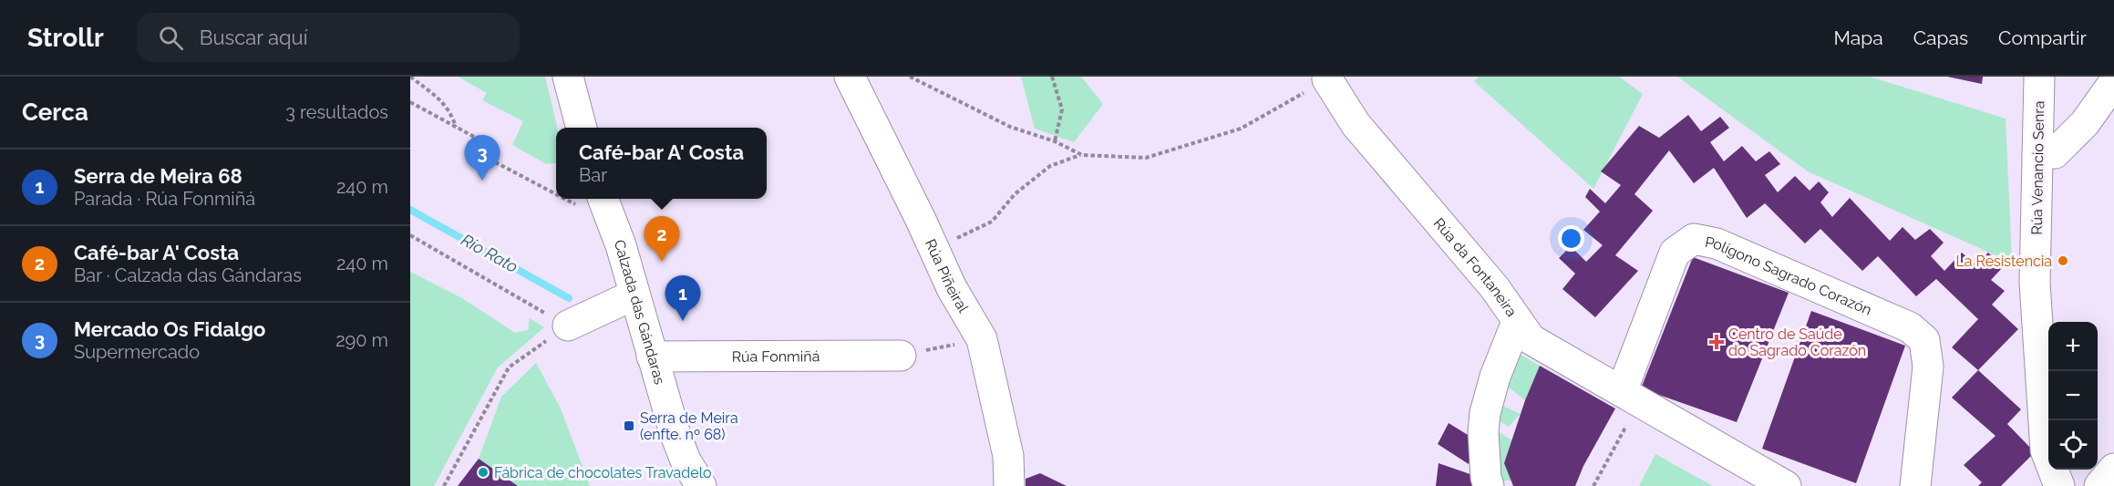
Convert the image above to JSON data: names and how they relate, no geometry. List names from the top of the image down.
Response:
{
  "streets": {
    "street": [
      "Rúa Venancio Senra",
      "Rúa da Fontaneira",
      "Rúa Piñeiral",
      "Polígono Sagrado Corazón",
      "Calzada das Gándaras",
      "Rúa Fonmiñá"
    ]
  },
  "crossings": [
    ["Calzada das Gándaras", "Rúa Fonmiñá"]
  ],
  "water": ["Río Rato"],
  "places": {
    "other": ["La Resistencia", "Fábrica de chocolates Travadelo"],
    "health": ["Centro de Saúde do Sagrado Corazón"],
    "transit": ["Serra de Meira (enfte. nº 68)"]
  },
  "page": {
    "header": "Strollr",
    "search": "Buscar aquí",
    "nav": ["Mapa", "Capas", "Compartir"],
    "heading": ["Cerca", "3 resultados"],
    "popup": ["Café-bar A' Costa", "Bar"],
    "pins": ["3", "2", "1"],
    "list": [
      {
        "mark": "1",
        "name": "Serra de Meira 68",
        "note": "Parada · Rúa Fonmiñá",
        "value": "240 m"
      },
      {
        "mark": "2",
        "name": "Café-bar A' Costa",
        "note": "Bar · Calzada das Gándaras",
        "value": "240 m"
      },
      {
        "mark": "3",
        "name": "Mercado Os Fidalgo",
        "note": "Supermercado",
        "value": "290 m"
      }
    ],
    "map_buttons": ["+", "−"]
  }
}
